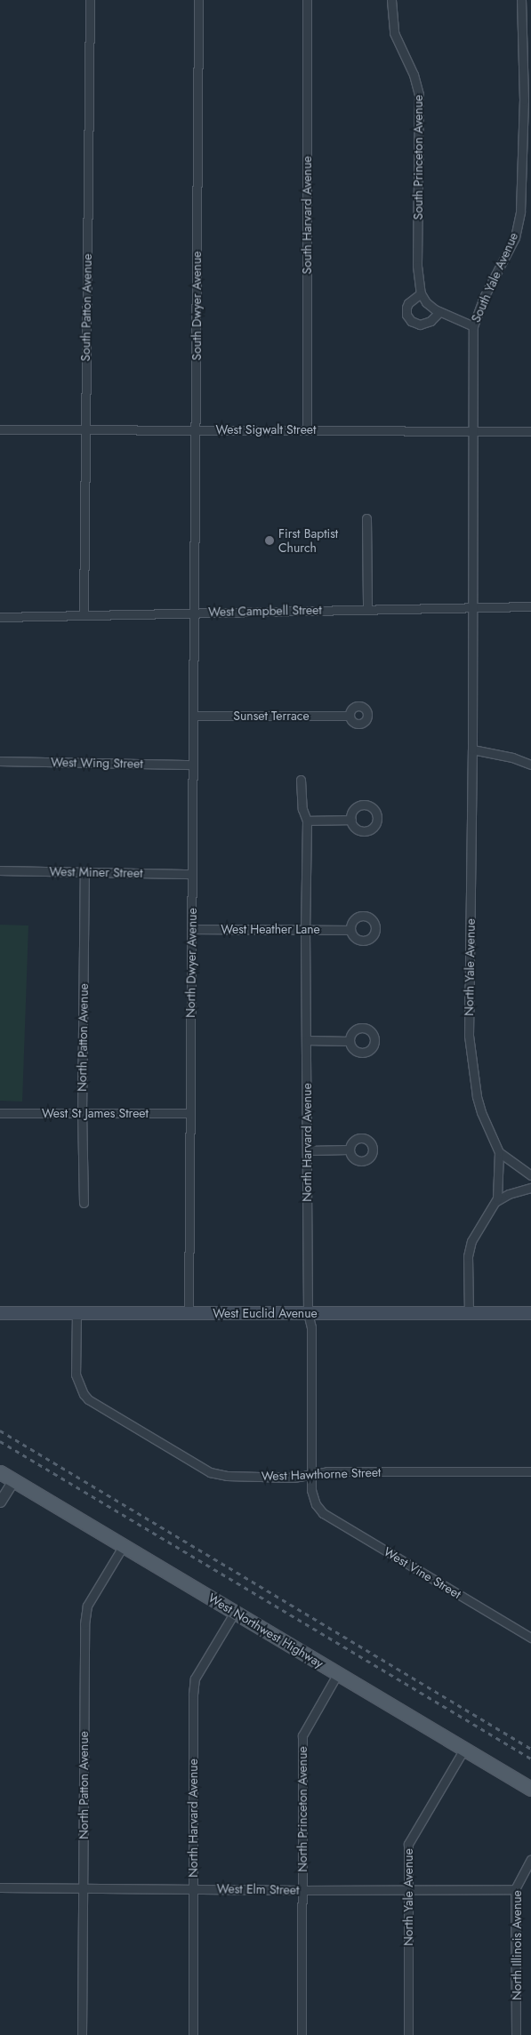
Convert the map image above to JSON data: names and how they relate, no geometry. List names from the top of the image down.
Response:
{
  "streets": {
    "main road": ["West Euclid Avenue", "West Northwest Highway"],
    "street": [
      "South Princeton Avenue",
      "South Harvard Avenue",
      "South Yale Avenue",
      "South Dwyer Avenue",
      "South Patton Avenue",
      "West Sigwalt Street",
      "West Campbell Street",
      "Sunset Terrace",
      "West Wing Street",
      "West Miner Street",
      "West Heather Lane",
      "North Dwyer Avenue",
      "North Yale Avenue",
      "North Patton Avenue",
      "West St James Street",
      "North Harvard Avenue",
      "West Hawthorne Street",
      "West Vine Street",
      "North Princeton Avenue",
      "West Elm Street",
      "North Illinois Avenue"
    ]
  },
  "crossings": [
    ["South Harvard Avenue", "West Sigwalt Street"],
    ["South Yale Avenue", "West Sigwalt Street"],
    ["South Yale Avenue", "West Campbell Street"],
    ["South Yale Avenue", "North Yale Avenue"],
    ["South Dwyer Avenue", "West Sigwalt Street"],
    ["South Dwyer Avenue", "West Campbell Street"],
    ["South Dwyer Avenue", "North Dwyer Avenue"],
    ["South Patton Avenue", "West Sigwalt Street"],
    ["South Patton Avenue", "West Campbell Street"],
    ["West Campbell Street", "North Dwyer Avenue"],
    ["West Campbell Street", "North Yale Avenue"],
    ["Sunset Terrace", "North Dwyer Avenue"],
    ["West Wing Street", "North Dwyer Avenue"],
    ["West Miner Street", "North Dwyer Avenue"],
    ["West Miner Street", "North Patton Avenue"],
    ["West Heather Lane", "North Dwyer Avenue"],
    ["West Heather Lane", "North Harvard Avenue"],
    ["North Dwyer Avenue", "West St James Street"],
    ["North Dwyer Avenue", "West Euclid Avenue"],
    ["North Yale Avenue", "West Euclid Avenue"],
    ["North Yale Avenue", "West Northwest Highway"],
    ["North Yale Avenue", "West Elm Street"],
    ["North Patton Avenue", "West St James Street"],
    ["North Patton Avenue", "West Northwest Highway"],
    ["North Patton Avenue", "West Elm Street"],
    ["North Harvard Avenue", "West Euclid Avenue"],
    ["North Harvard Avenue", "West Hawthorne Street"],
    ["North Harvard Avenue", "West Vine Street"],
    ["North Harvard Avenue", "West Northwest Highway"],
    ["North Harvard Avenue", "West Elm Street"],
    ["West Euclid Avenue", "West Hawthorne Street"],
    ["West Northwest Highway", "North Princeton Avenue"],
    ["North Princeton Avenue", "West Elm Street"],
    ["West Elm Street", "North Illinois Avenue"]
  ],
  "places": ["First Baptist Church"]
}
